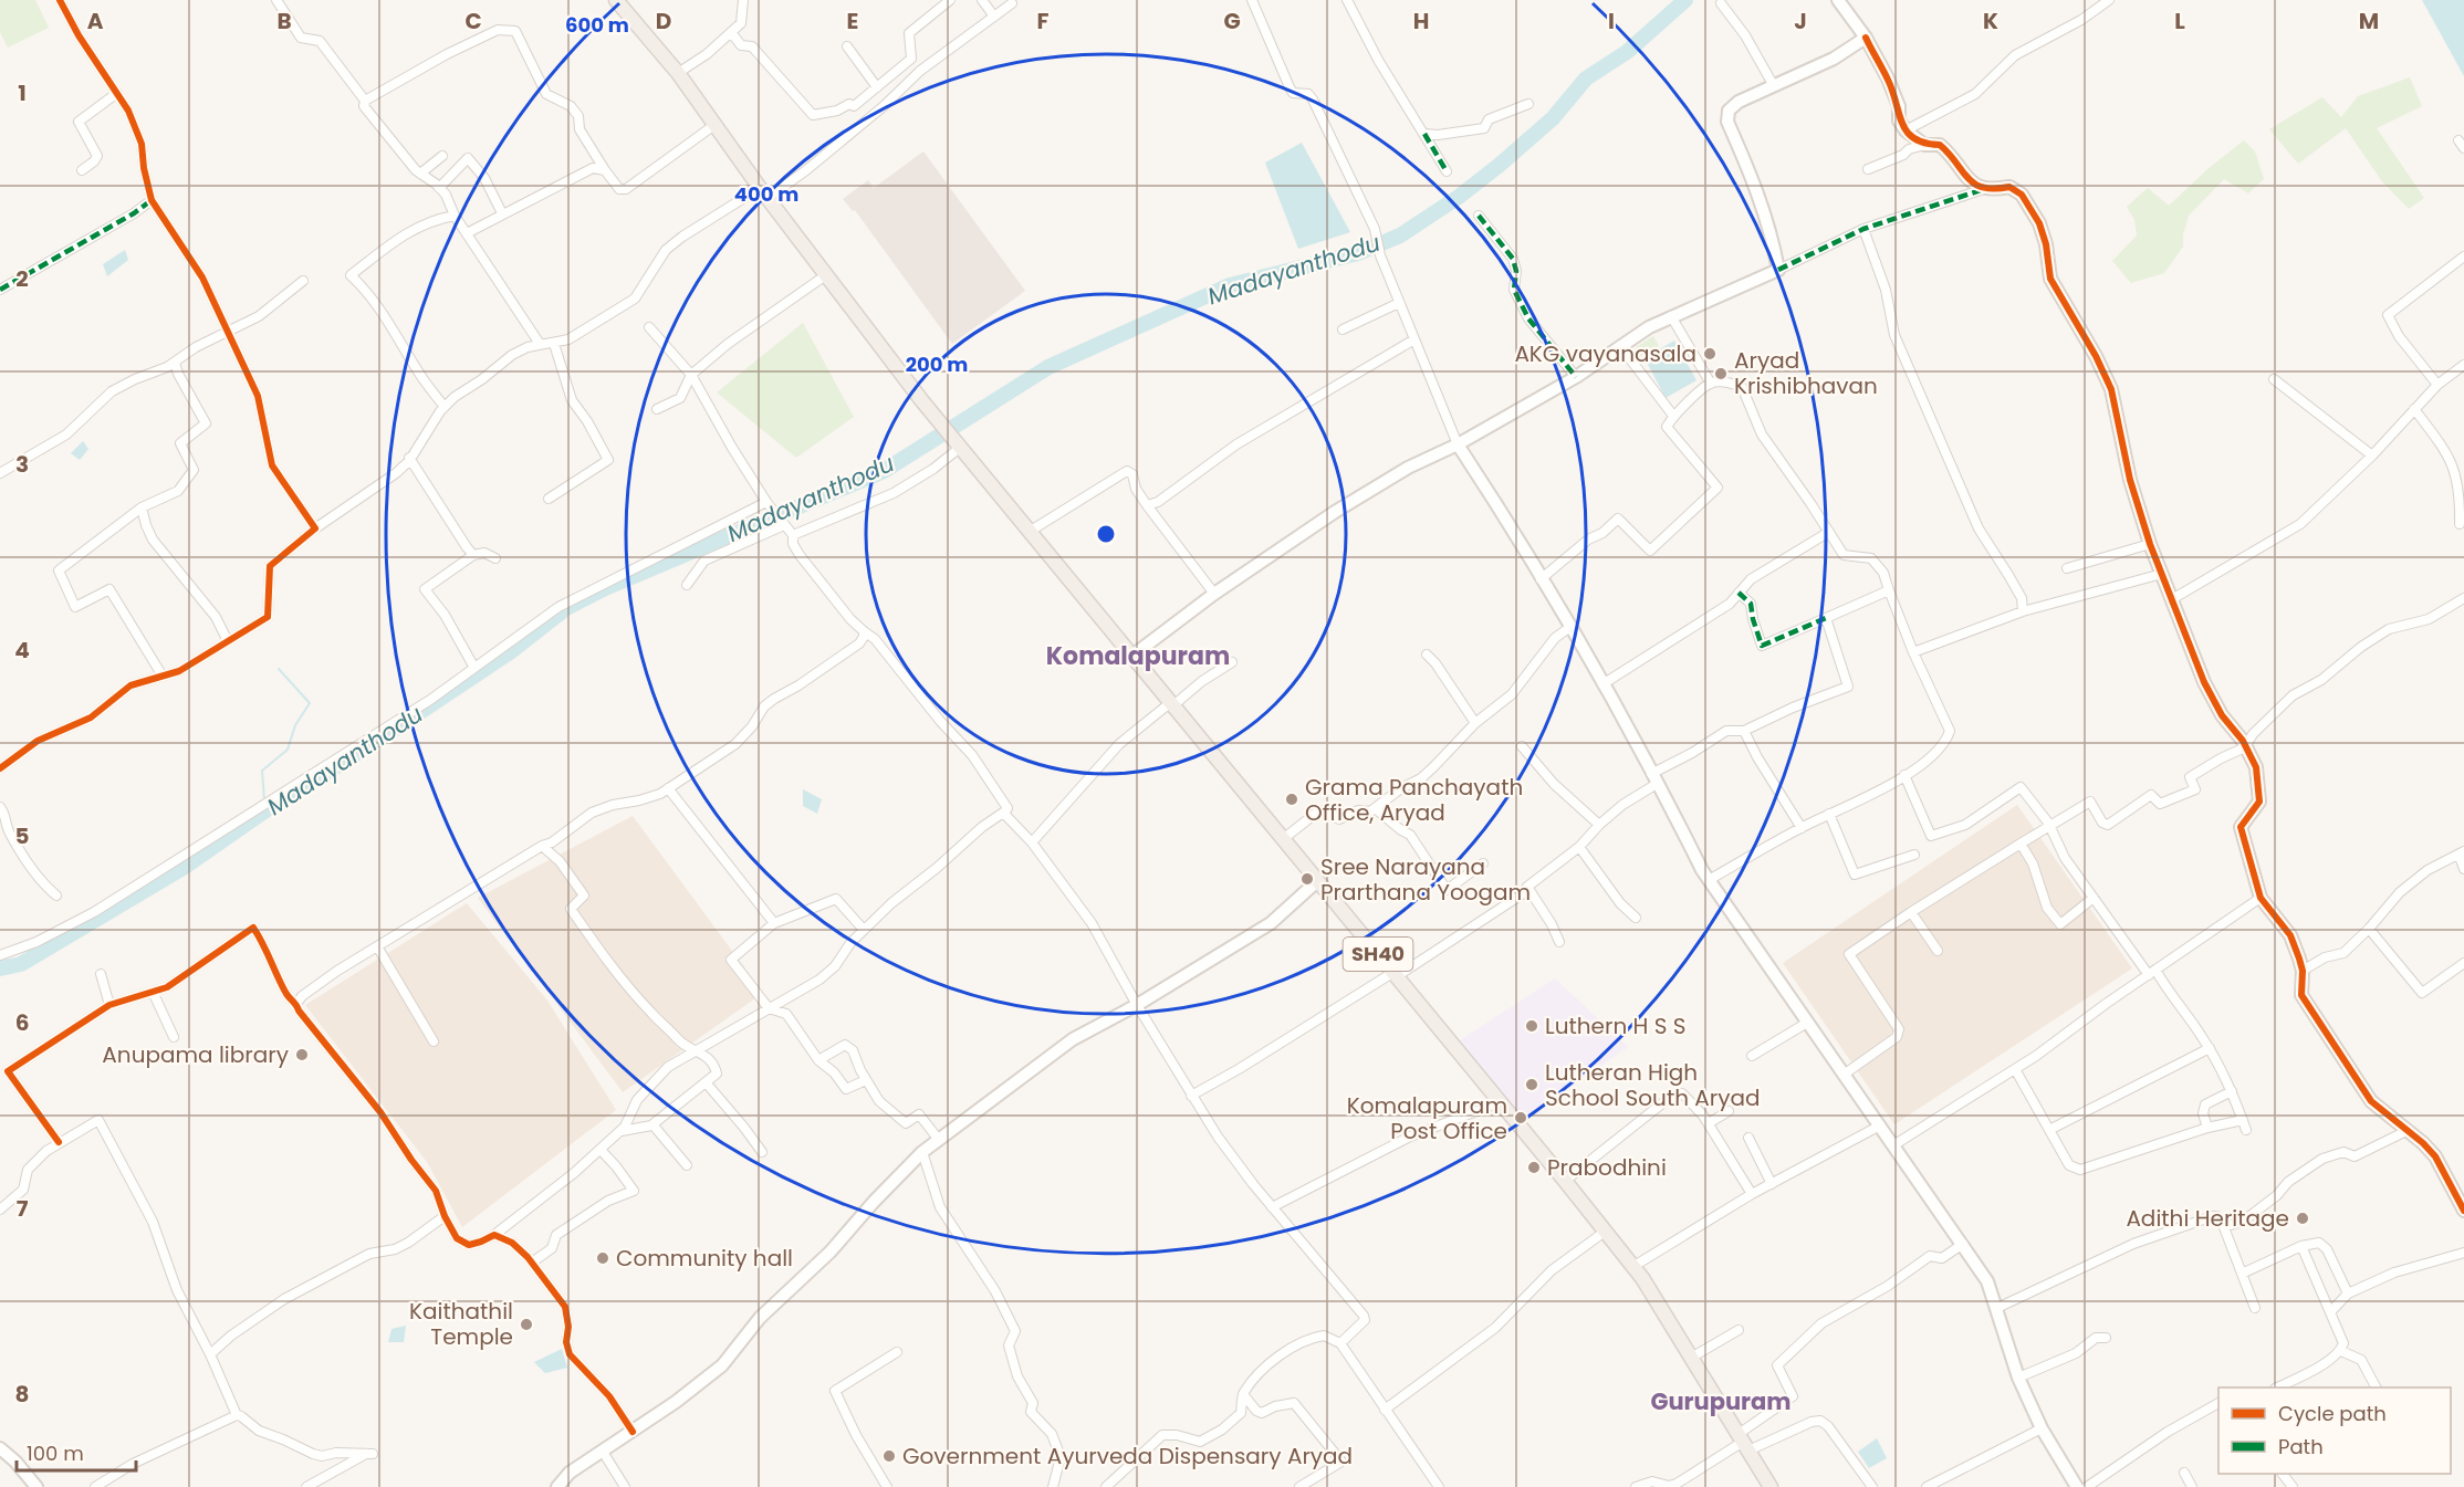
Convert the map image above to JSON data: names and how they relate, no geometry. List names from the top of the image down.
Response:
{
  "streets": {
    "main road": ["SH40"]
  },
  "districts": ["Komalapuram", "Gurupuram"],
  "water": ["Madayanthodu"],
  "places": [
    "AKG vayanasala",
    "Aryad Krishibhavan",
    "Grama Panchayath Office, Aryad",
    "Sree Narayana Prarthana Yoogam",
    "Luthern H S S",
    "Anupama library",
    "Lutheran High School South Aryad",
    "Komalapuram Post Office",
    "Prabodhini",
    "Adithi Heritage",
    "Community hall",
    "Kaithathil Temple",
    "Government Ayurveda Dispensary Aryad"
  ],
  "legend": ["Cycle path", "Path"],
  "scale_bar": "100 m",
  "grid": {
    "columns": [
      "A",
      "B",
      "C",
      "D",
      "E",
      "F",
      "G",
      "H",
      "I",
      "J",
      "K",
      "L",
      "M"
    ],
    "rows": [
      "1",
      "2",
      "3",
      "4",
      "5",
      "6",
      "7",
      "8"
    ]
  },
  "rings": ["600 m", "400 m", "200 m"]
}
